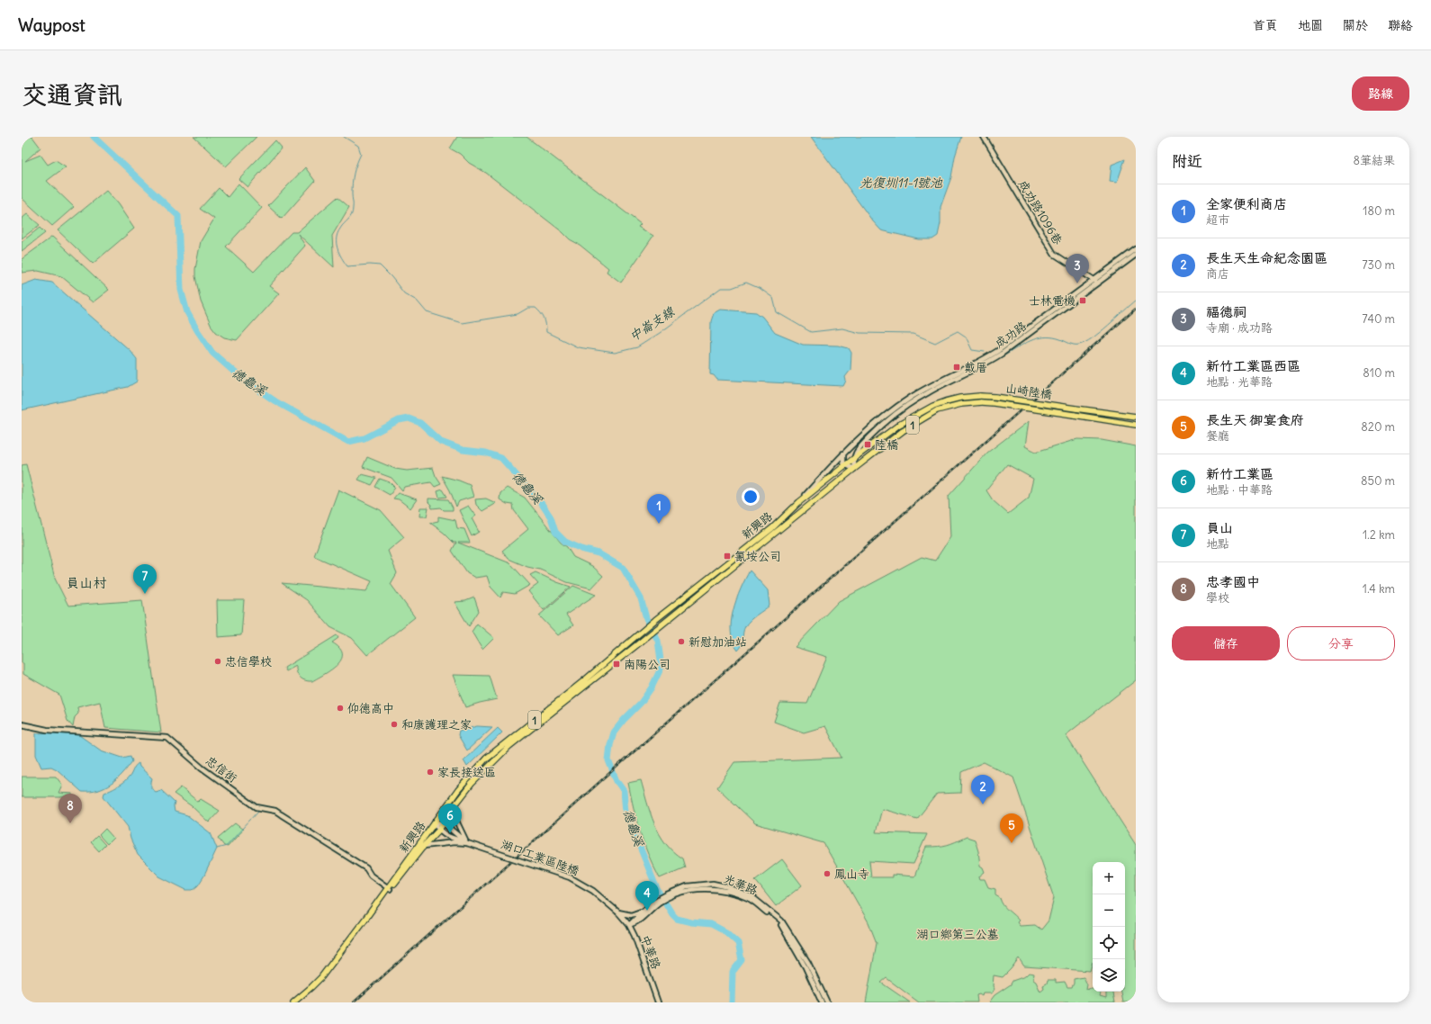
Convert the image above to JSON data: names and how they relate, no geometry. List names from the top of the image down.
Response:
{
  "streets": {
    "main road": ["山崎陸橋", "1", "新興路"],
    "street": [
      "成功路1096巷",
      "成功路",
      "忠信街",
      "湖口工業區陸橋",
      "光華路",
      "中華路"
    ]
  },
  "crossings": [
    ["成功路1096巷", "成功路"],
    ["成功路", "山崎陸橋"],
    ["成功路", "新興路"],
    ["山崎陸橋", "新興路"],
    ["新興路", "忠信街"],
    ["湖口工業區陸橋", "中華路"],
    ["光華路", "中華路"]
  ],
  "districts": ["員山村"],
  "water": ["光復圳11-1號池", "中崙支線", "德龜溪"],
  "parks": ["湖口鄉第三公墓"],
  "places": {
    "transit": [
      "士林電機",
      "戴厝",
      "陸橋",
      "氰垵公司",
      "南陽公司"
    ],
    "other": [
      "新慰加油站",
      "忠信學校",
      "仰德高中",
      "和康護理之家",
      "家長接送區",
      "鳳山寺"
    ]
  },
  "page": {
    "header": "Waypost",
    "nav": [
      "首頁",
      "地圖",
      "關於",
      "聯絡"
    ],
    "buttons": [
      "路線",
      ["儲存", "分享"]
    ],
    "title": "交通資訊",
    "heading": ["附近", "8筆結果"],
    "list": [
      {
        "mark": "1",
        "name": "全家便利商店",
        "note": "超市",
        "value": "180 m"
      },
      {
        "mark": "2",
        "name": "長生天生命紀念園區",
        "note": "商店",
        "value": "730 m"
      },
      {
        "mark": "3",
        "name": "福德祠",
        "note": "寺廟 · 成功路",
        "value": "740 m"
      },
      {
        "mark": "4",
        "name": "新竹工業區西區",
        "note": "地點 · 光華路",
        "value": "810 m"
      },
      {
        "mark": "5",
        "name": "長生天 御宴食府",
        "note": "餐廳",
        "value": "820 m"
      },
      {
        "mark": "6",
        "name": "新竹工業區",
        "note": "地點 · 中華路",
        "value": "850 m"
      },
      {
        "mark": "7",
        "name": "員山",
        "note": "地點",
        "value": "1.2 km"
      },
      {
        "mark": "8",
        "name": "忠孝國中",
        "note": "學校",
        "value": "1.4 km"
      }
    ],
    "pins": [
      "3",
      "1",
      "7",
      "2",
      "8",
      "6",
      "5",
      "4"
    ],
    "map_buttons": ["+", "−"]
  }
}
